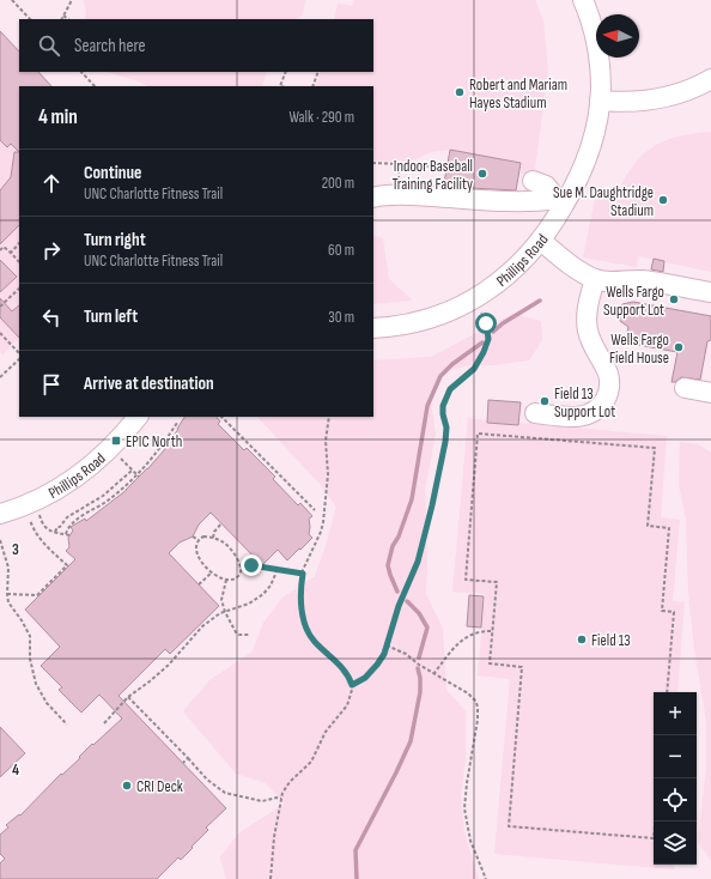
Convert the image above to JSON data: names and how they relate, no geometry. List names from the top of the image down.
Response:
{
  "streets": {
    "street": ["Phillips Road"]
  },
  "places": {
    "other": [
      "Robert and Mariam Hayes Stadium",
      "Indoor Baseball Training Facility",
      "Sue M. Daughtridge Stadium",
      "Wells Fargo Support Lot",
      "Wells Fargo Field House",
      "Field 13 Support Lot",
      "Field 13",
      "CRI Deck"
    ],
    "transit": ["EPIC North"]
  },
  "north": "left",
  "page": {
    "search": "Search here",
    "heading": ["4 min", "Walk · 290 m"],
    "list": [
      ["Continue", "UNC Charlotte Fitness Trail", "200 m"],
      ["Turn right", "UNC Charlotte Fitness Trail", "60 m"],
      ["Turn left", "30 m"],
      "Arrive at destination"
    ],
    "map_buttons": ["+", "−"]
  },
  "grid": {
    "rows": ["3", "4"]
  }
}
